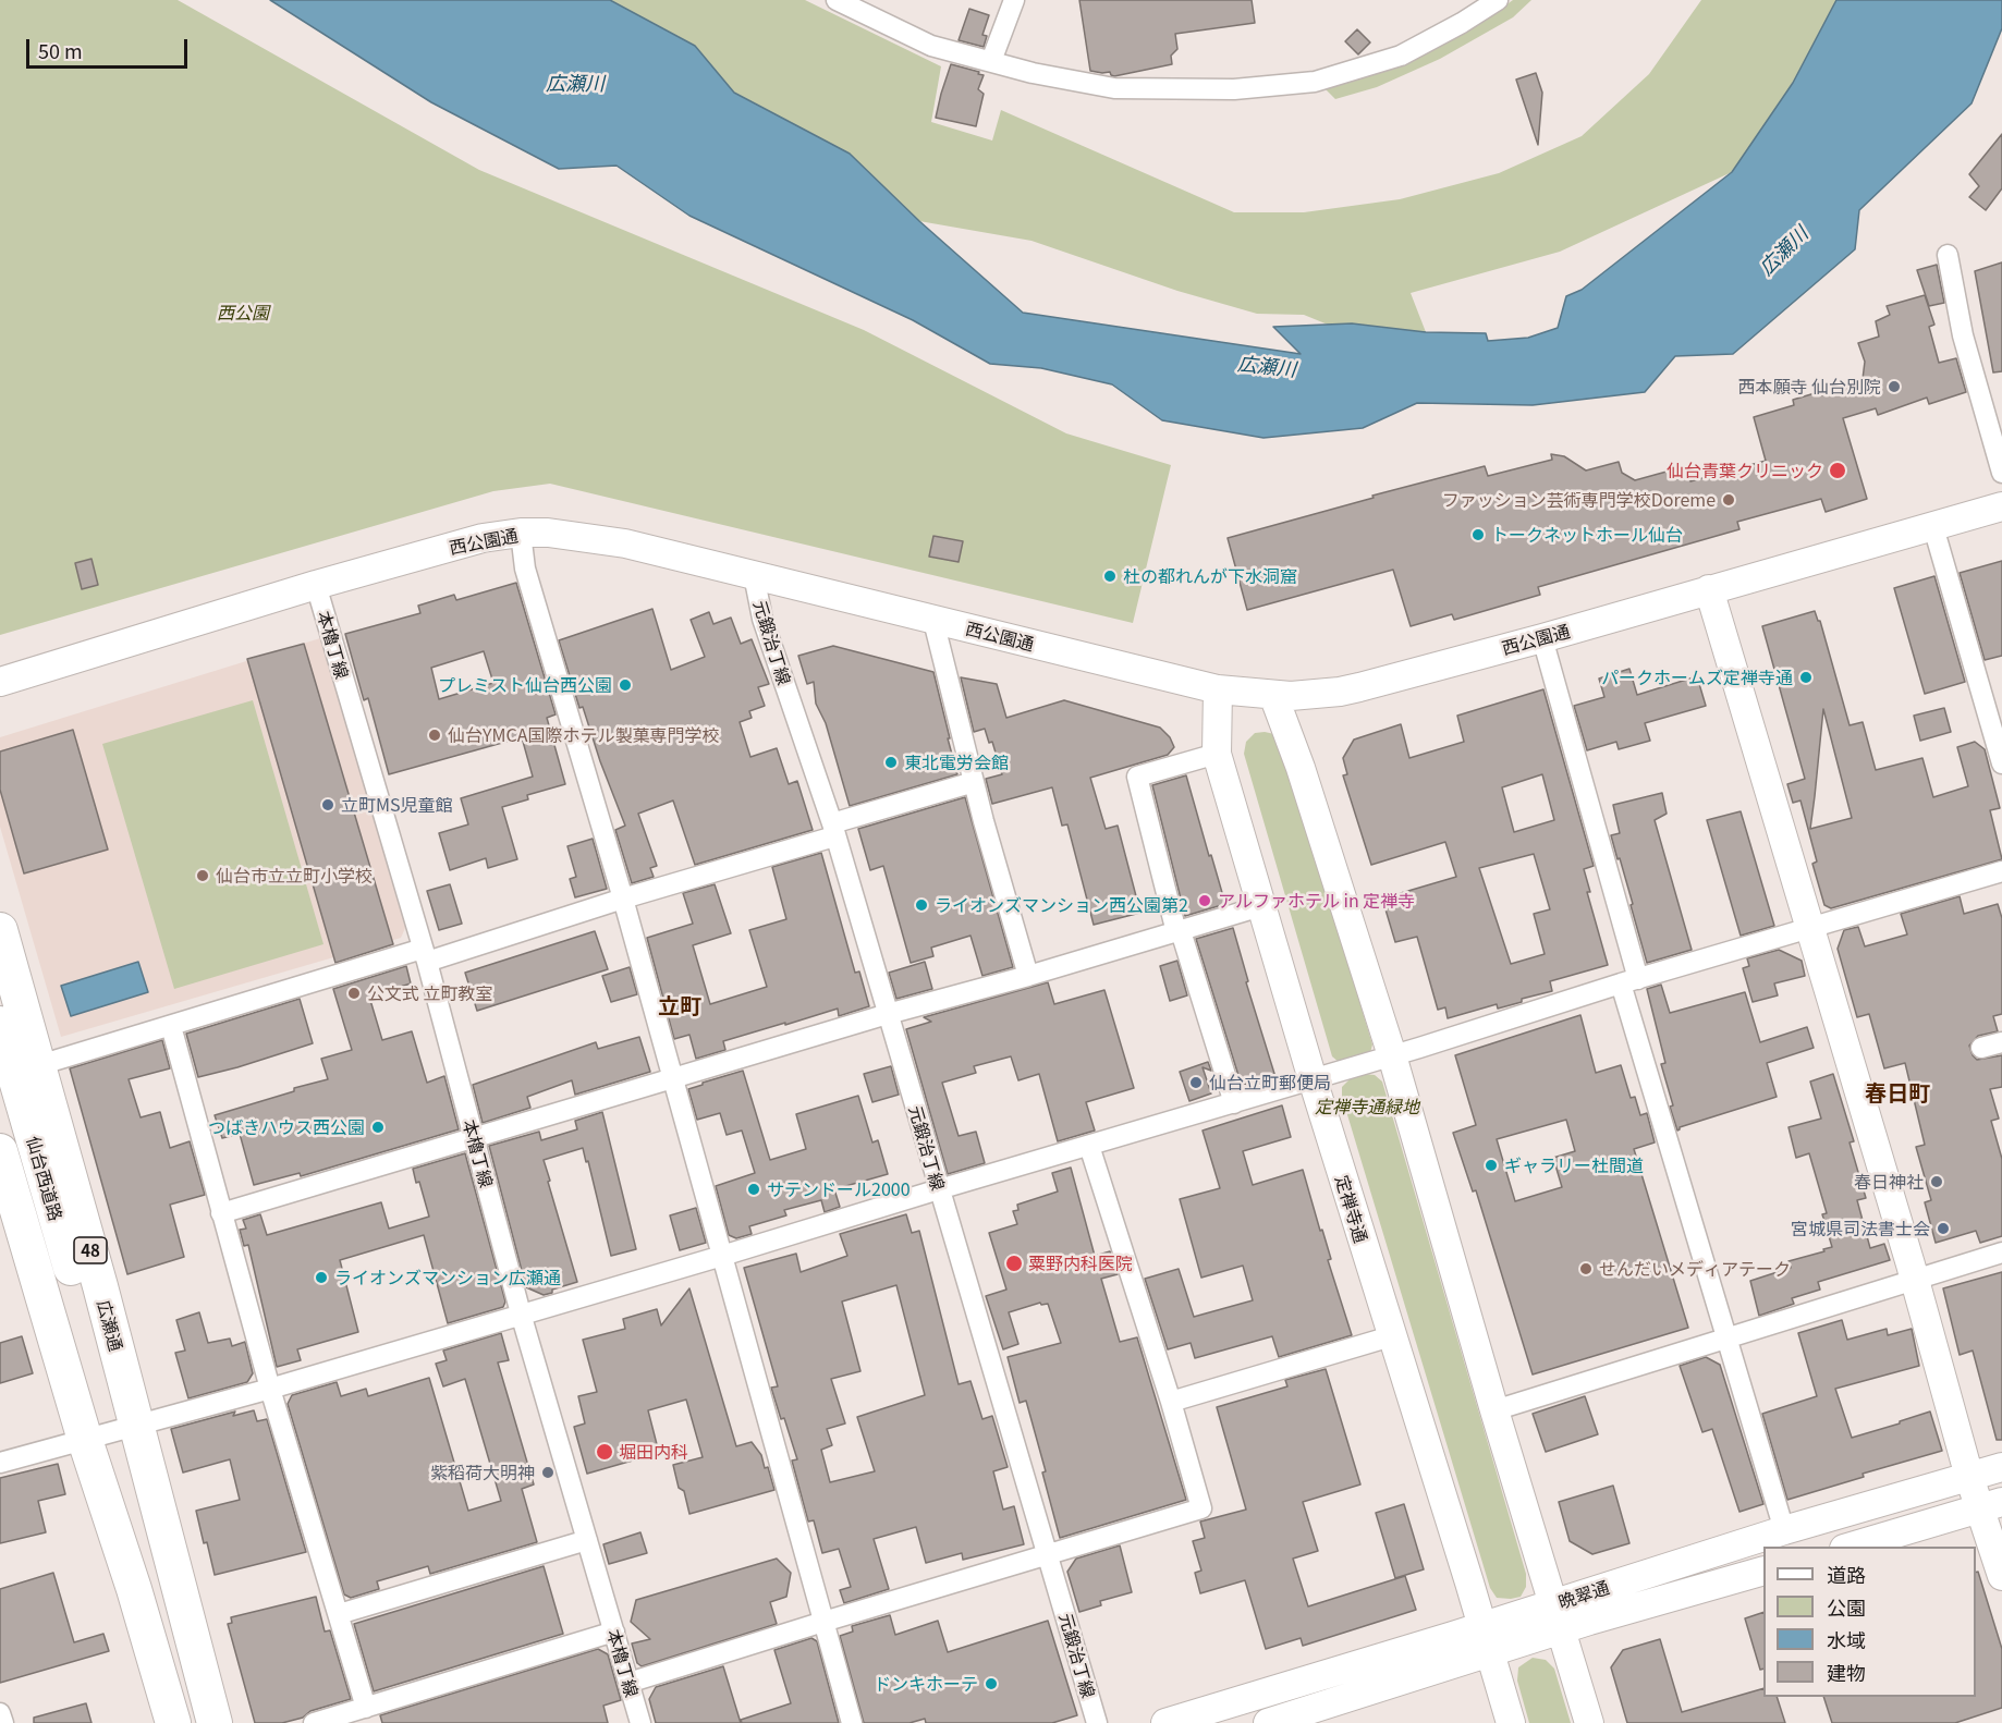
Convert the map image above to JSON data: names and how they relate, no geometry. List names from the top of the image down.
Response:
{
  "streets": {
    "highway": ["仙台西道路", "48", "広瀬通"],
    "street": [
      "西公園通",
      "元鍛治丁線",
      "本櫓丁線",
      "定禅寺通",
      "晩翠通"
    ]
  },
  "crossings": [
    ["西公園通", "元鍛治丁線"],
    ["西公園通", "本櫓丁線"],
    ["西公園通", "定禅寺通"],
    ["仙台西道路", "広瀬通"],
    ["定禅寺通", "晩翠通"]
  ],
  "districts": ["立町", "春日町"],
  "water": ["広瀬川"],
  "parks": ["西公園", "定禅寺通緑地"],
  "places": [
    "西本願寺 仙台別院",
    "仙台青葉クリニック",
    "ファッション芸術専門学校Doreme",
    "トークネットホール仙台",
    "杜の都れんが下水洞窟",
    "パークホームズ定禅寺通",
    "プレミスト仙台西公園",
    "仙台YMCA国際ホテル製菓専門学校",
    "東北電労会館",
    "立町MS児童館",
    "仙台市立立町小学校",
    "アルファホテル in 定禅寺",
    "ライオンズマンション西公園第2",
    "公文式 立町教室",
    "仙台立町郵便局",
    "つばきハウス西公園",
    "ギャラリー杜間道",
    "春日神社",
    "サテンドール2000",
    "宮城県司法書士会",
    "粟野内科医院",
    "せんだいメディアテーク",
    "ライオンズマンション広瀬通",
    "堀田内科",
    "紫稻荷大明神",
    "ドンキホーテ"
  ],
  "legend": [
    "道路",
    "公園",
    "水域",
    "建物"
  ],
  "scale_bar": "50 m"
}
